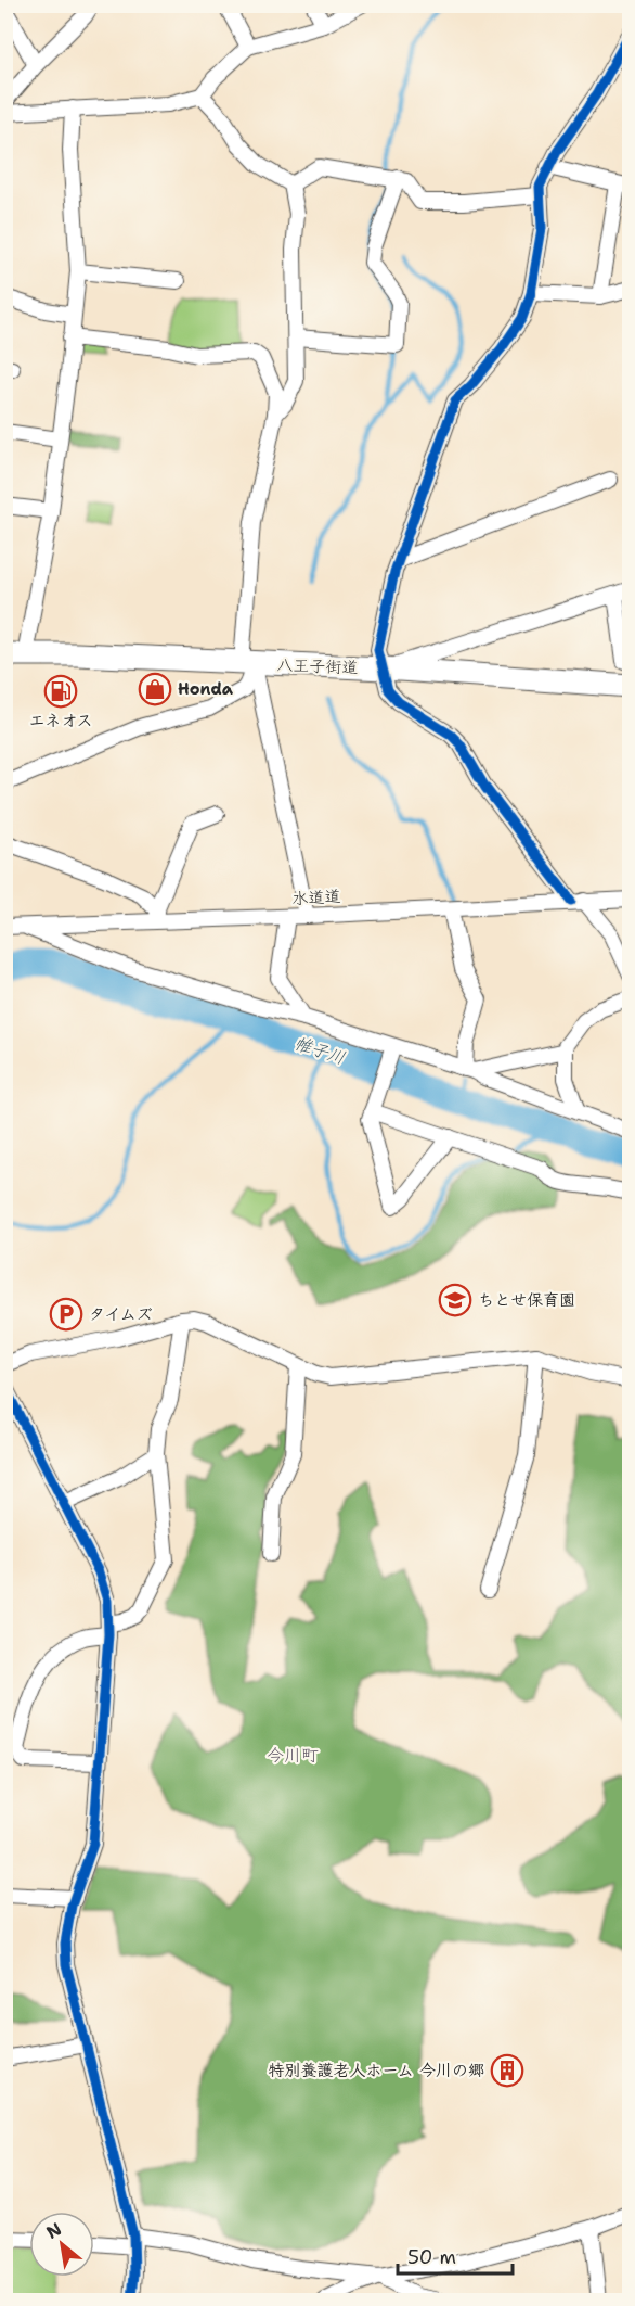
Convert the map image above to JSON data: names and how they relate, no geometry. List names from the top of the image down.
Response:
{
  "streets": {
    "highway": ["八王子街道"],
    "street": ["水道道"]
  },
  "districts": ["今川町"],
  "water": ["帷子川"],
  "places": {
    "shop": ["Honda"],
    "fuel station": ["エネオス"],
    "school or university": ["ちとせ保育園"],
    "parking": ["タイムズ"],
    "building": ["特別養護老人ホーム 今川の郷"]
  },
  "scale_bar": "50 m",
  "north": "top left"
}
